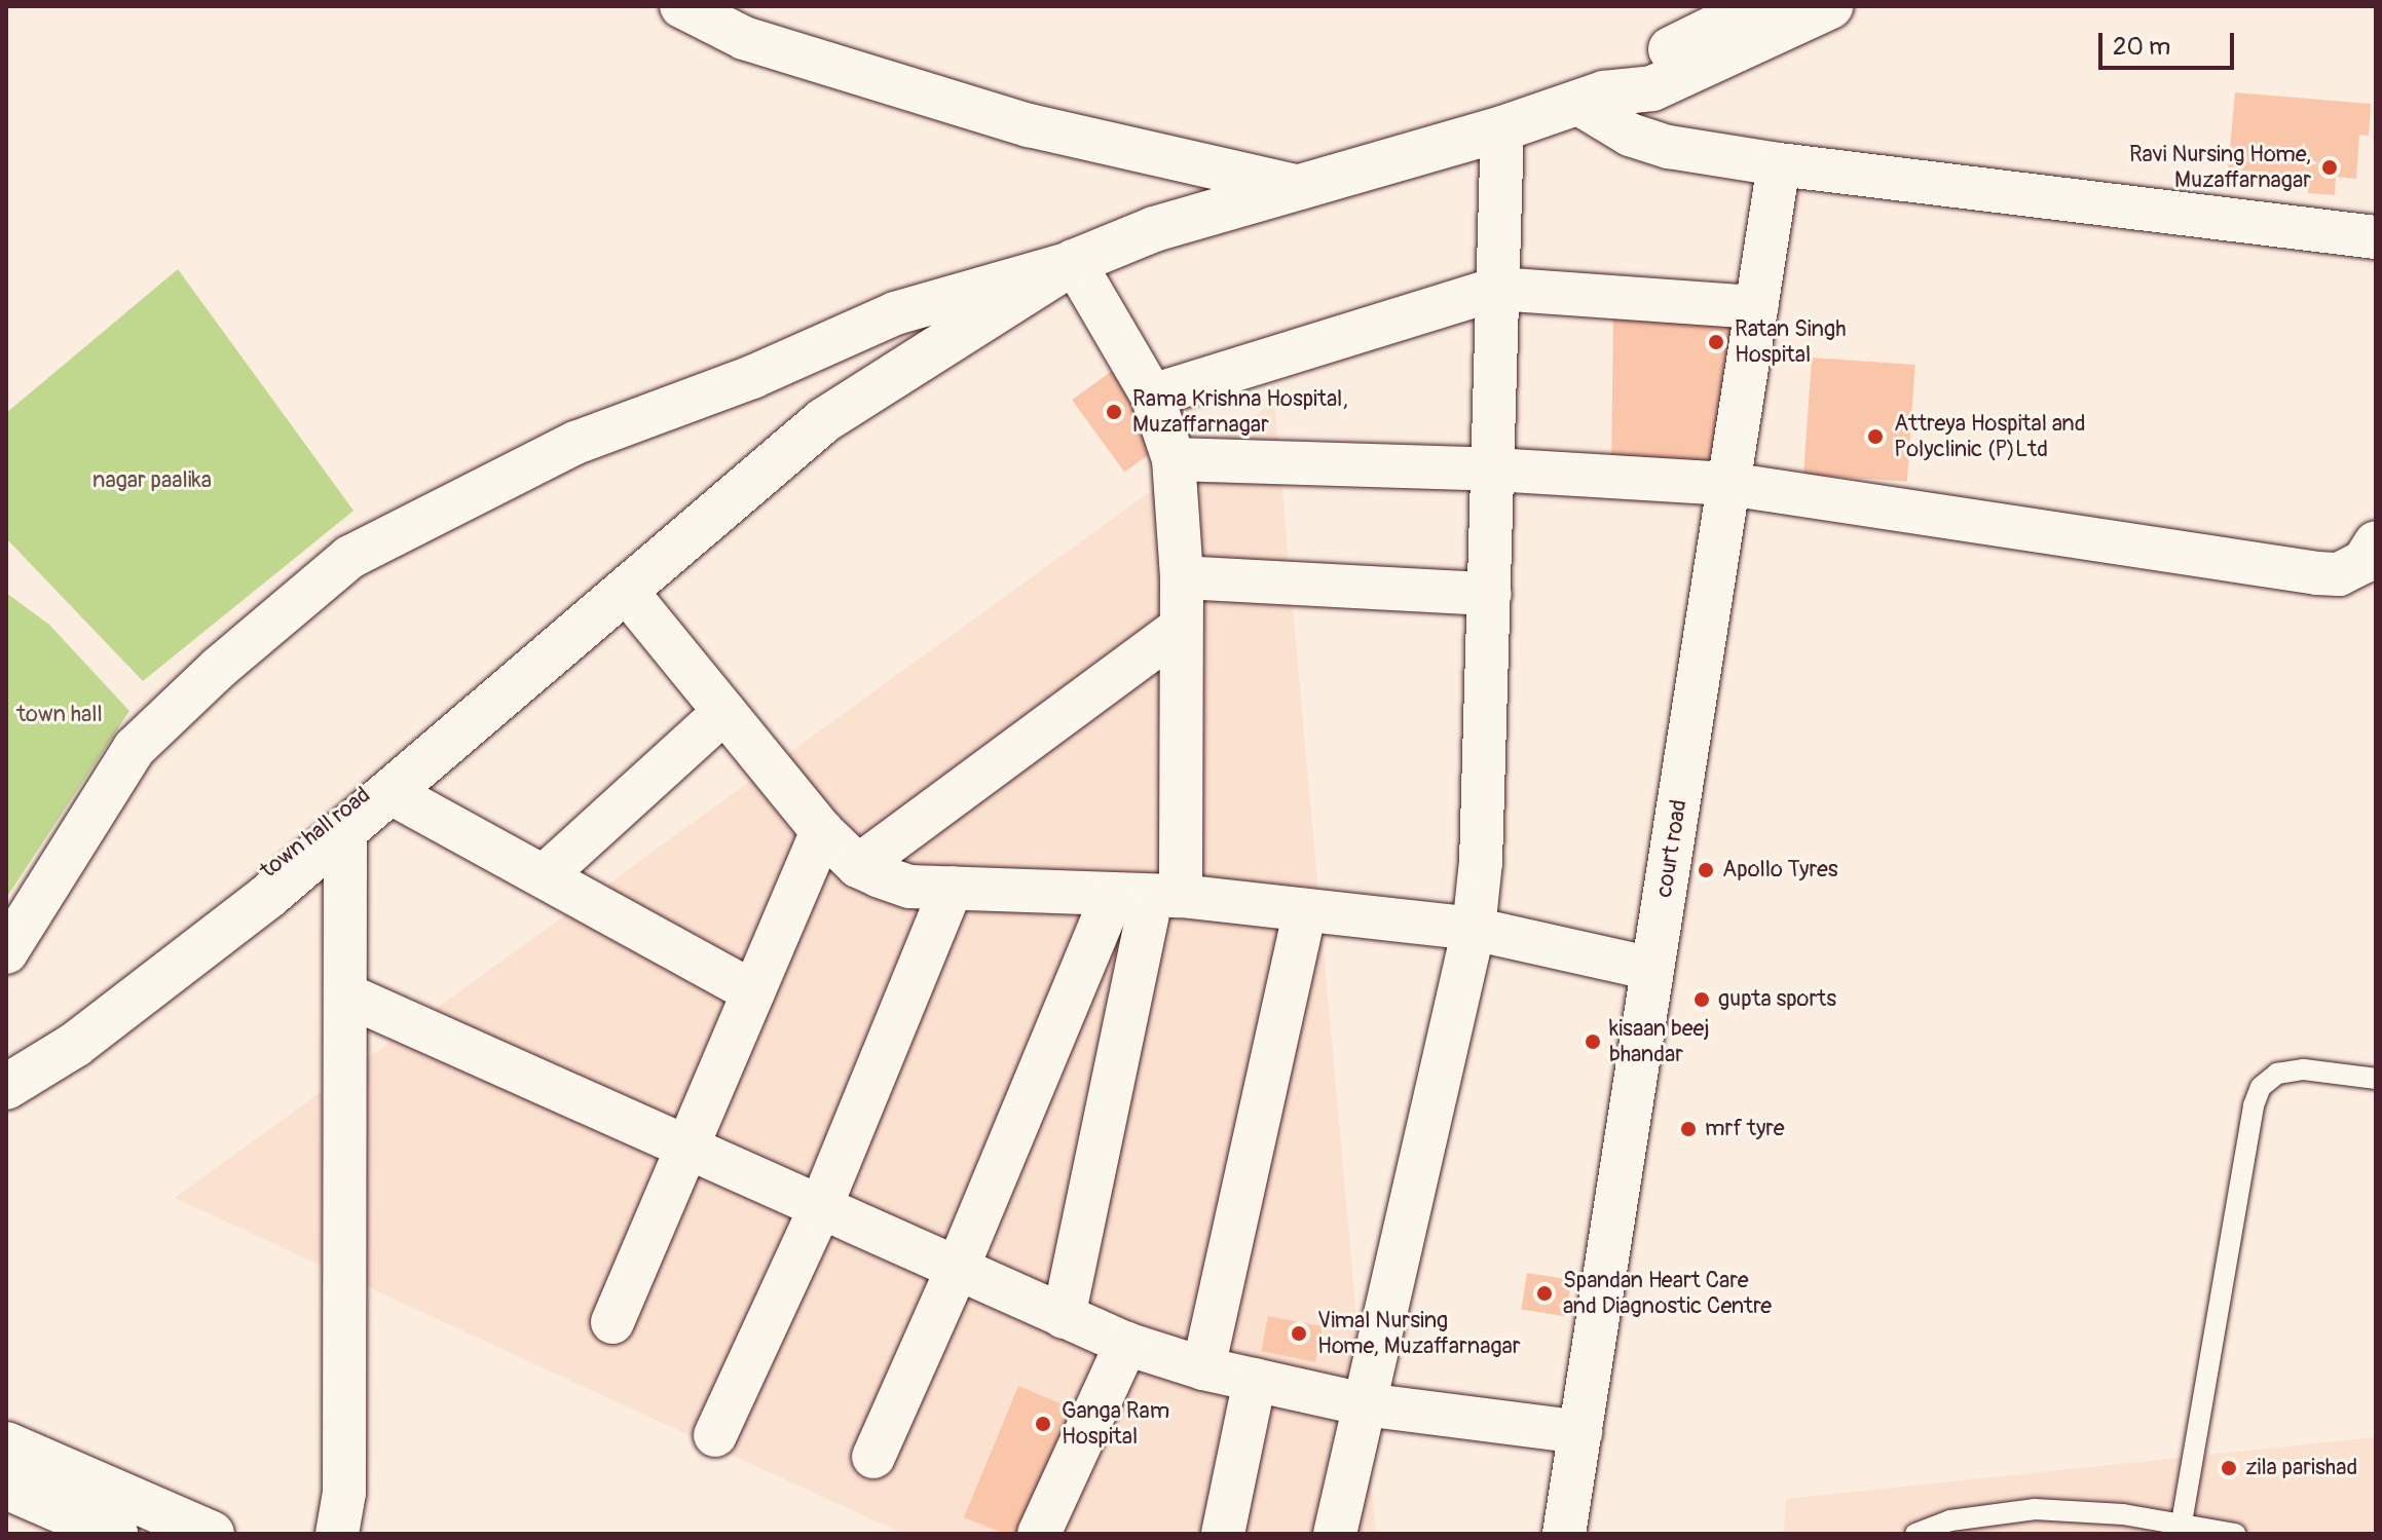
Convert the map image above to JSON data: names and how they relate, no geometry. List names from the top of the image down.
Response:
{
  "streets": {
    "street": ["town hall road", "court road"]
  },
  "parks": ["nagar paalika", "town hall"],
  "places": [
    "Ravi Nursing Home, Muzaffarnagar",
    "Ratan Singh Hospital",
    "Rama Krishna Hospital, Muzaffarnagar",
    "Attreya Hospital and Polyclinic (P)Ltd",
    "Apollo Tyres",
    "gupta sports",
    "kisaan beej bhandar",
    "mrf tyre",
    "Spandan Heart Care and Diagnostic Centre",
    "Vimal Nursing Home, Muzaffarnagar",
    "Ganga Ram Hospital",
    "zila parishad"
  ],
  "scale_bar": "20 m"
}
